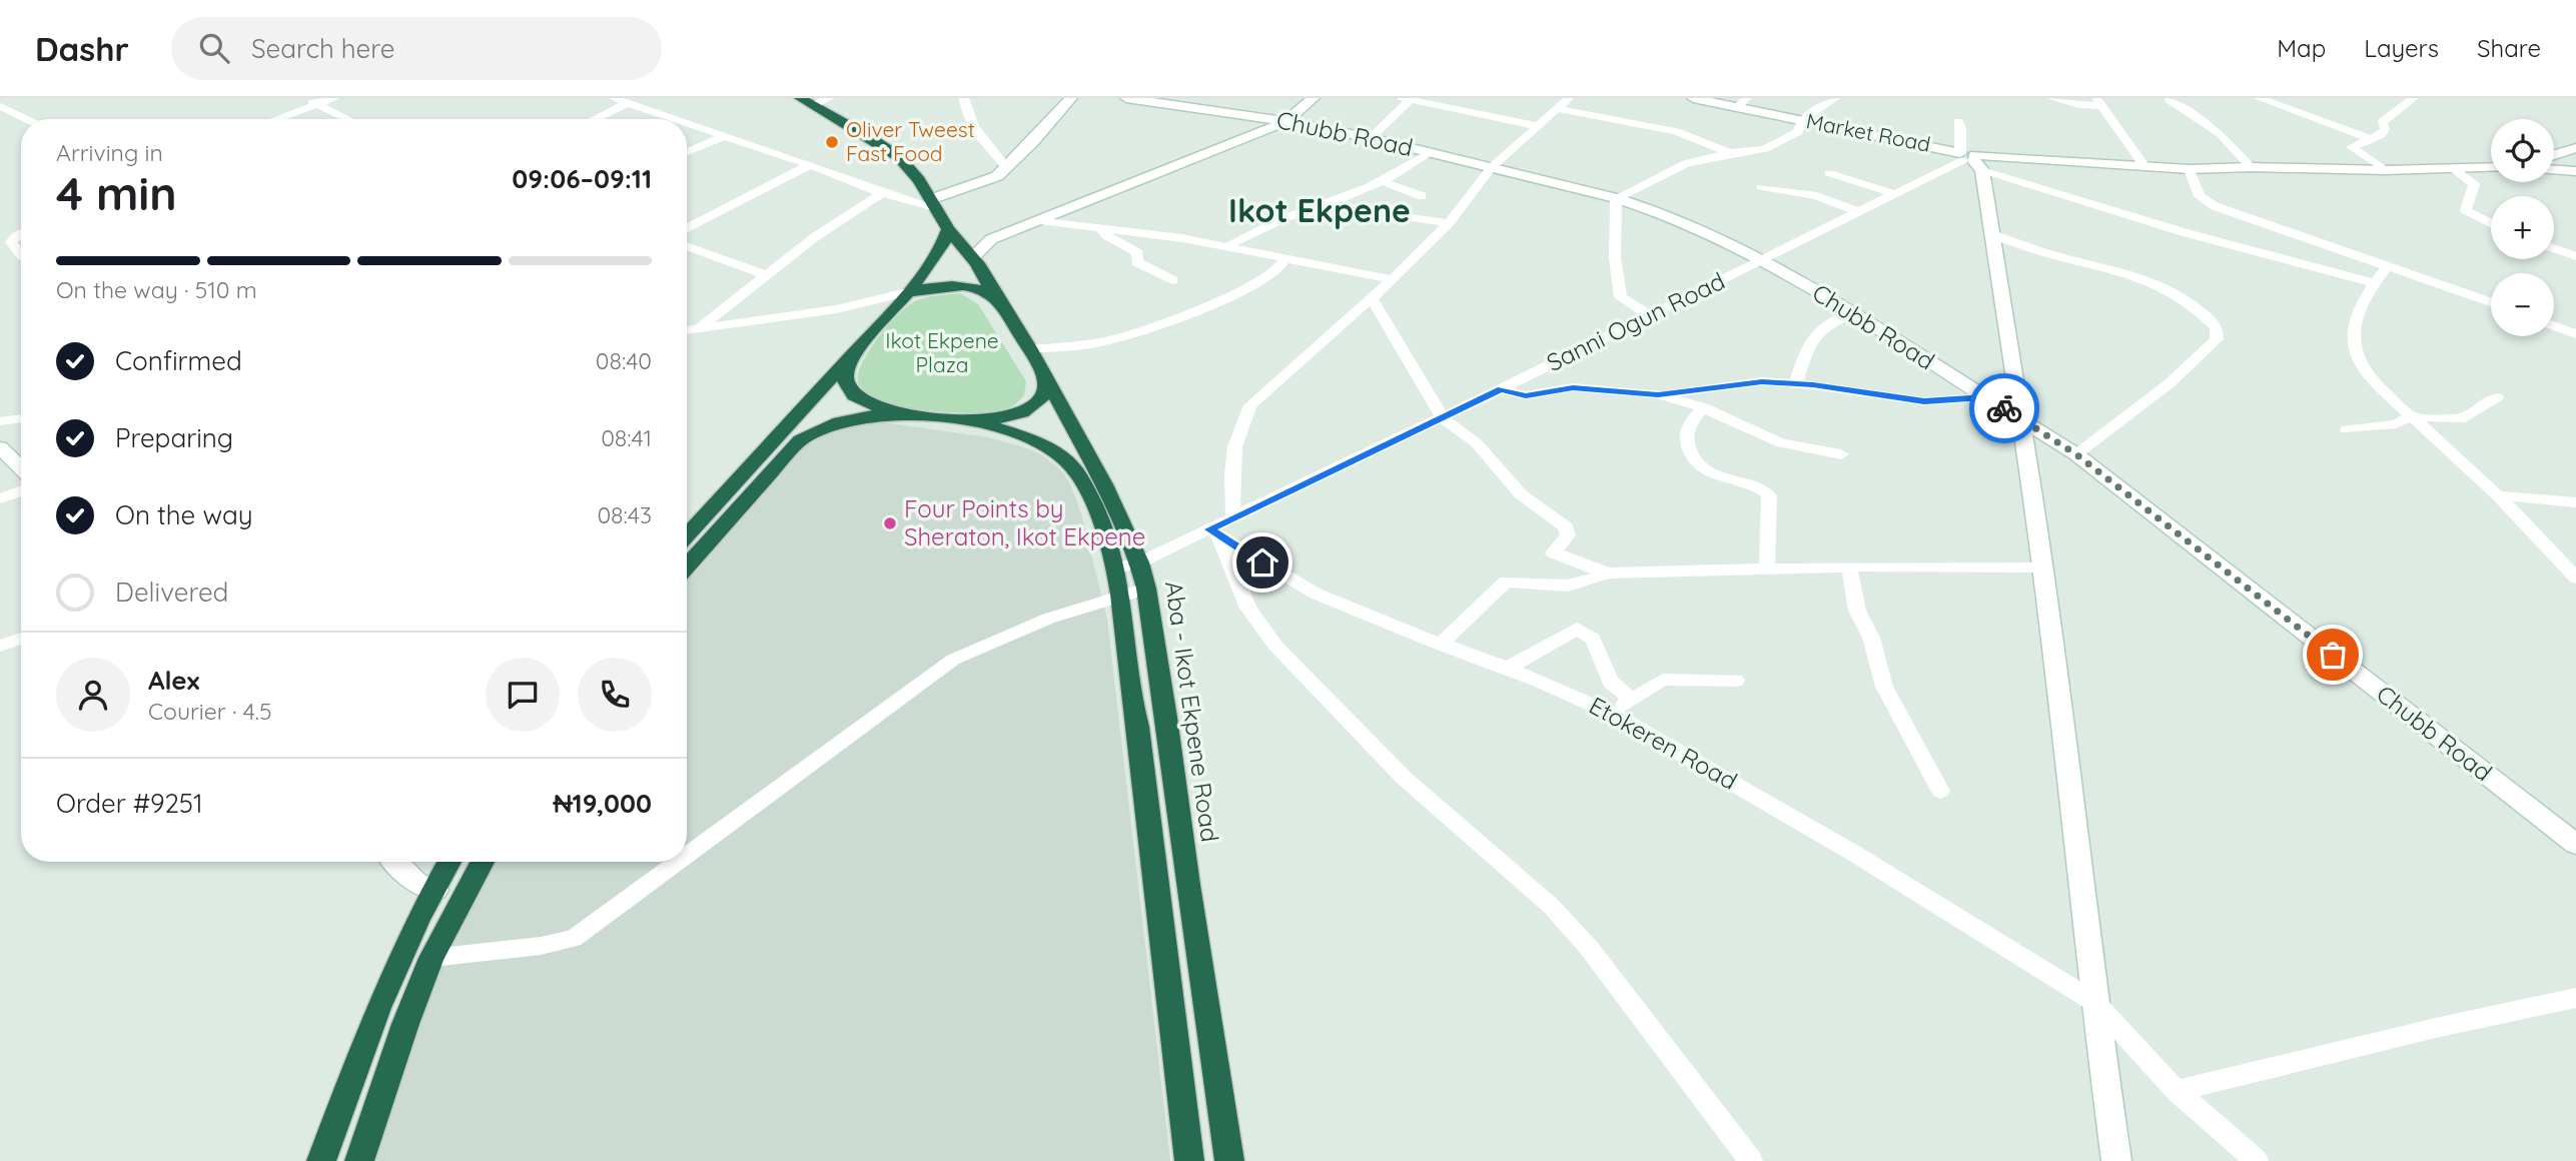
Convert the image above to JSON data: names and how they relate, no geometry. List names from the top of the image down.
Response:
{
  "streets": {
    "highway": ["Aba - Ikot Ekpene Road"],
    "street": [
      "Market Road",
      "Chubb Road",
      "Sanni Ogun Road",
      "Etokeren Road"
    ]
  },
  "crossings": [
    ["Market Road", "Sanni Ogun Road"],
    ["Chubb Road", "Sanni Ogun Road"],
    ["Sanni Ogun Road", "Aba - Ikot Ekpene Road"],
    ["Sanni Ogun Road", "Etokeren Road"]
  ],
  "districts": ["Ikot Ekpene"],
  "parks": ["Ikot Ekpene Plaza"],
  "places": ["Oliver Tweest Fast Food", "Four Points by Sheraton, Ikot Ekpene"],
  "page": {
    "header": "Dashr",
    "search": "Search here",
    "nav": ["Map", "Layers", "Share"],
    "map_buttons": ["+", "−"],
    "heading": ["4 min", "Arriving in", "09:06–09:11"],
    "panel": [
      "Alex",
      "Courier · 4.5",
      "Order #9251",
      "₦19,000"
    ],
    "bar": "On the way · 510 m",
    "list": [
      ["Confirmed", "08:40"],
      ["Preparing", "08:41"],
      ["On the way", "08:43"],
      "Delivered"
    ]
  }
}
